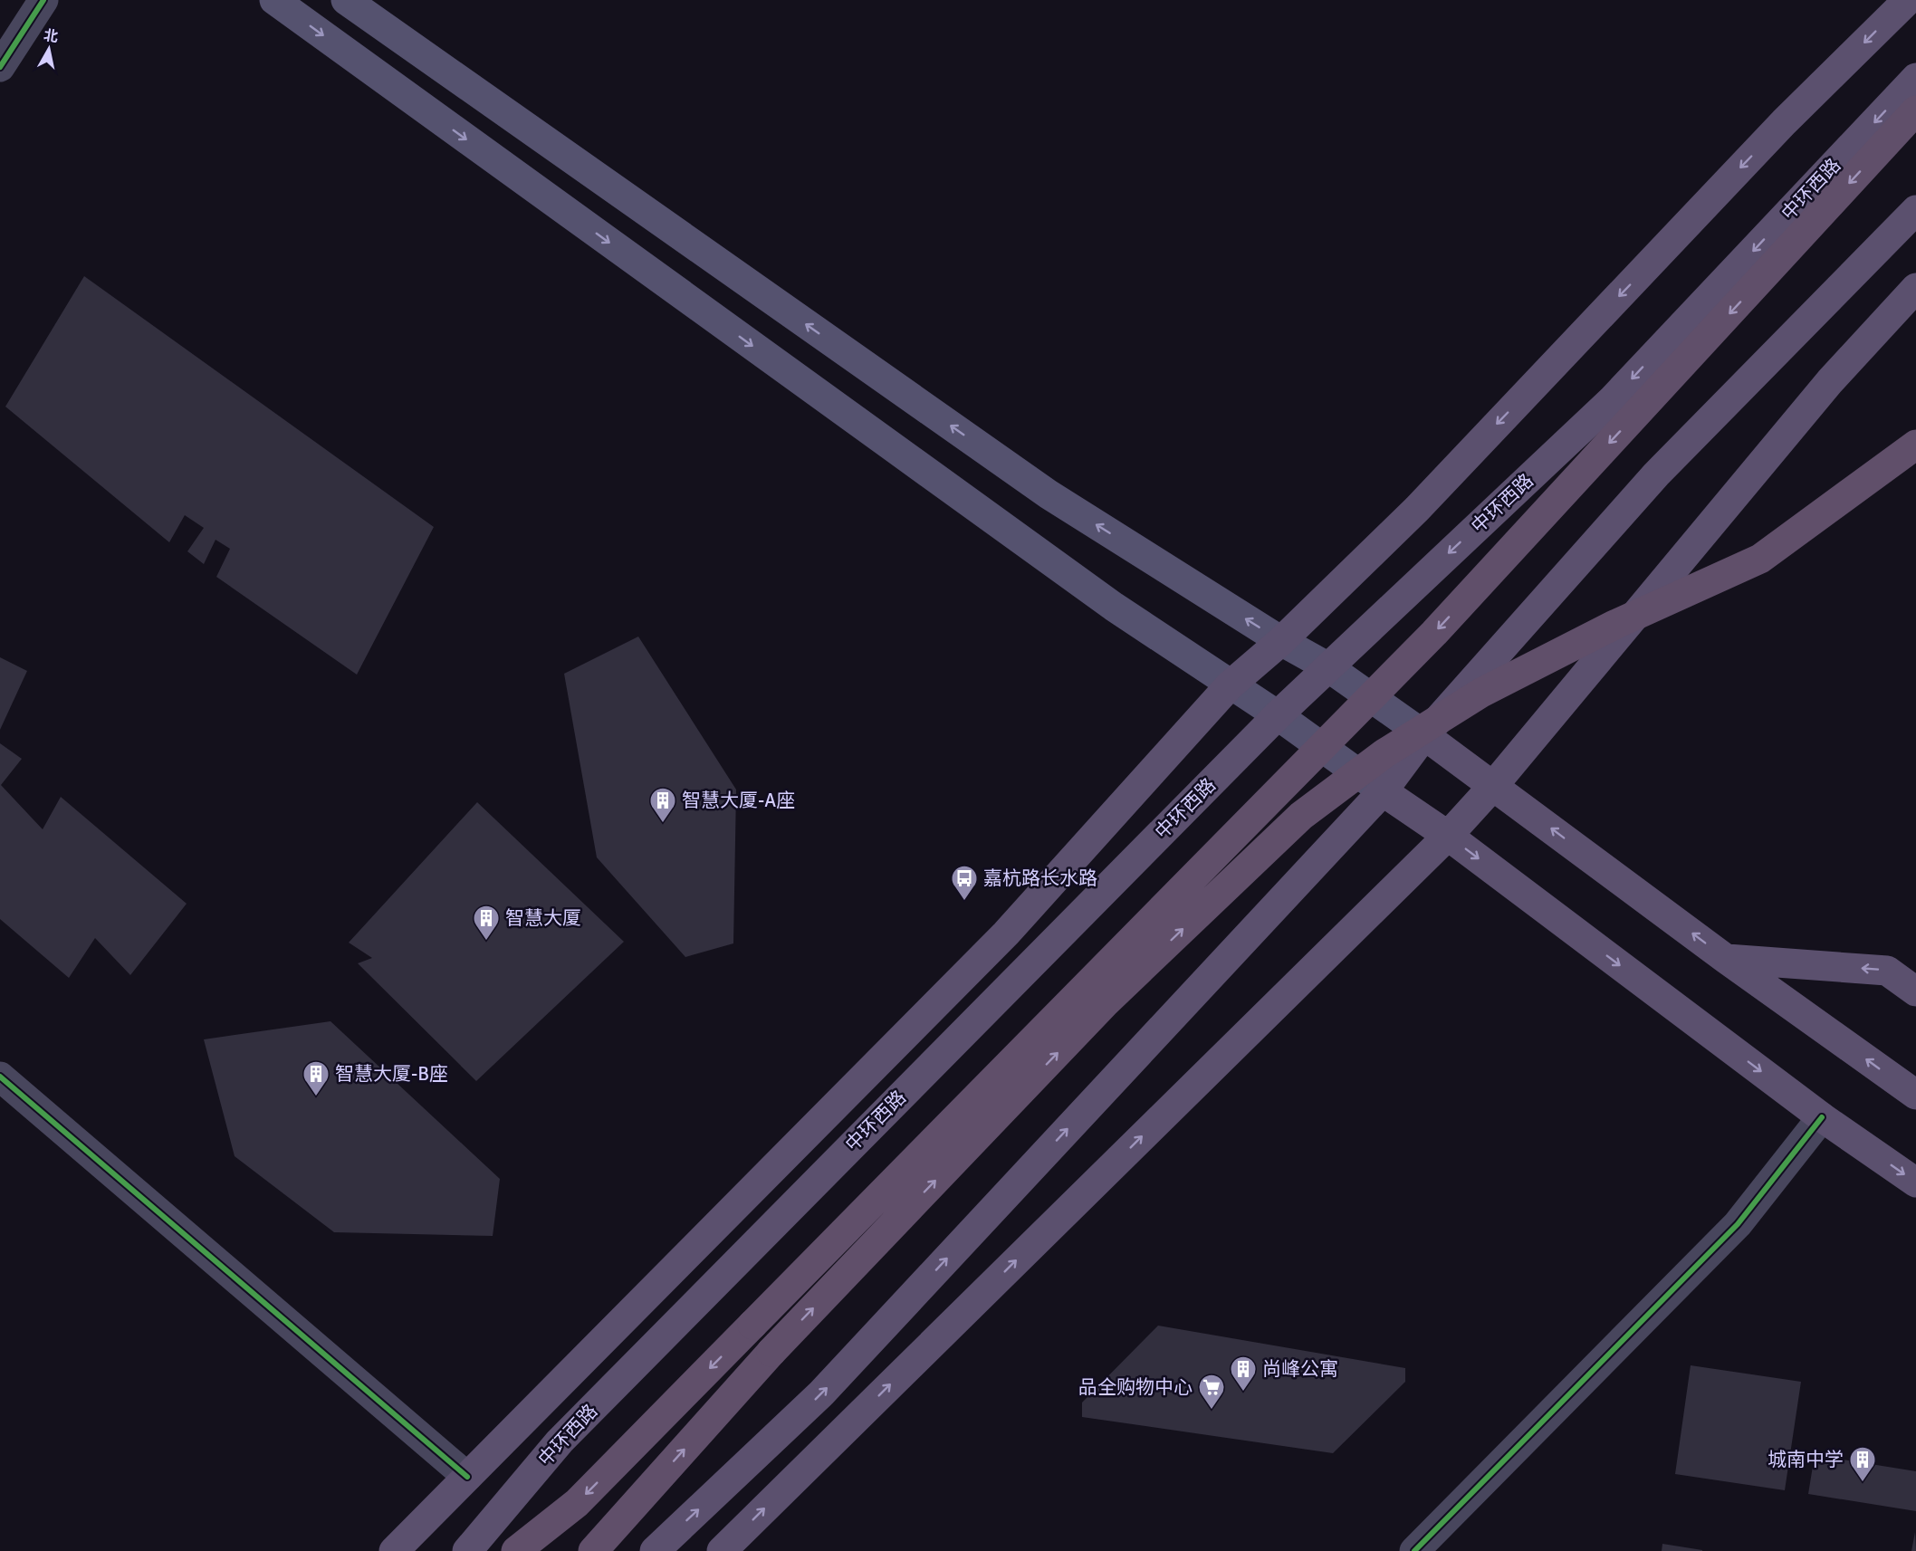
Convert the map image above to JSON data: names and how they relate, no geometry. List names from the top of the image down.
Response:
{
  "streets": {
    "main road": ["中环西路"]
  },
  "places": {
    "building": [
      "智慧大厦-A座",
      "智慧大厦",
      "智慧大厦-B座",
      "尚峰公寓",
      "城南中学"
    ],
    "bus stop": ["嘉杭路长水路"],
    "supermarket": ["品全购物中心"]
  },
  "north": "top"
}
